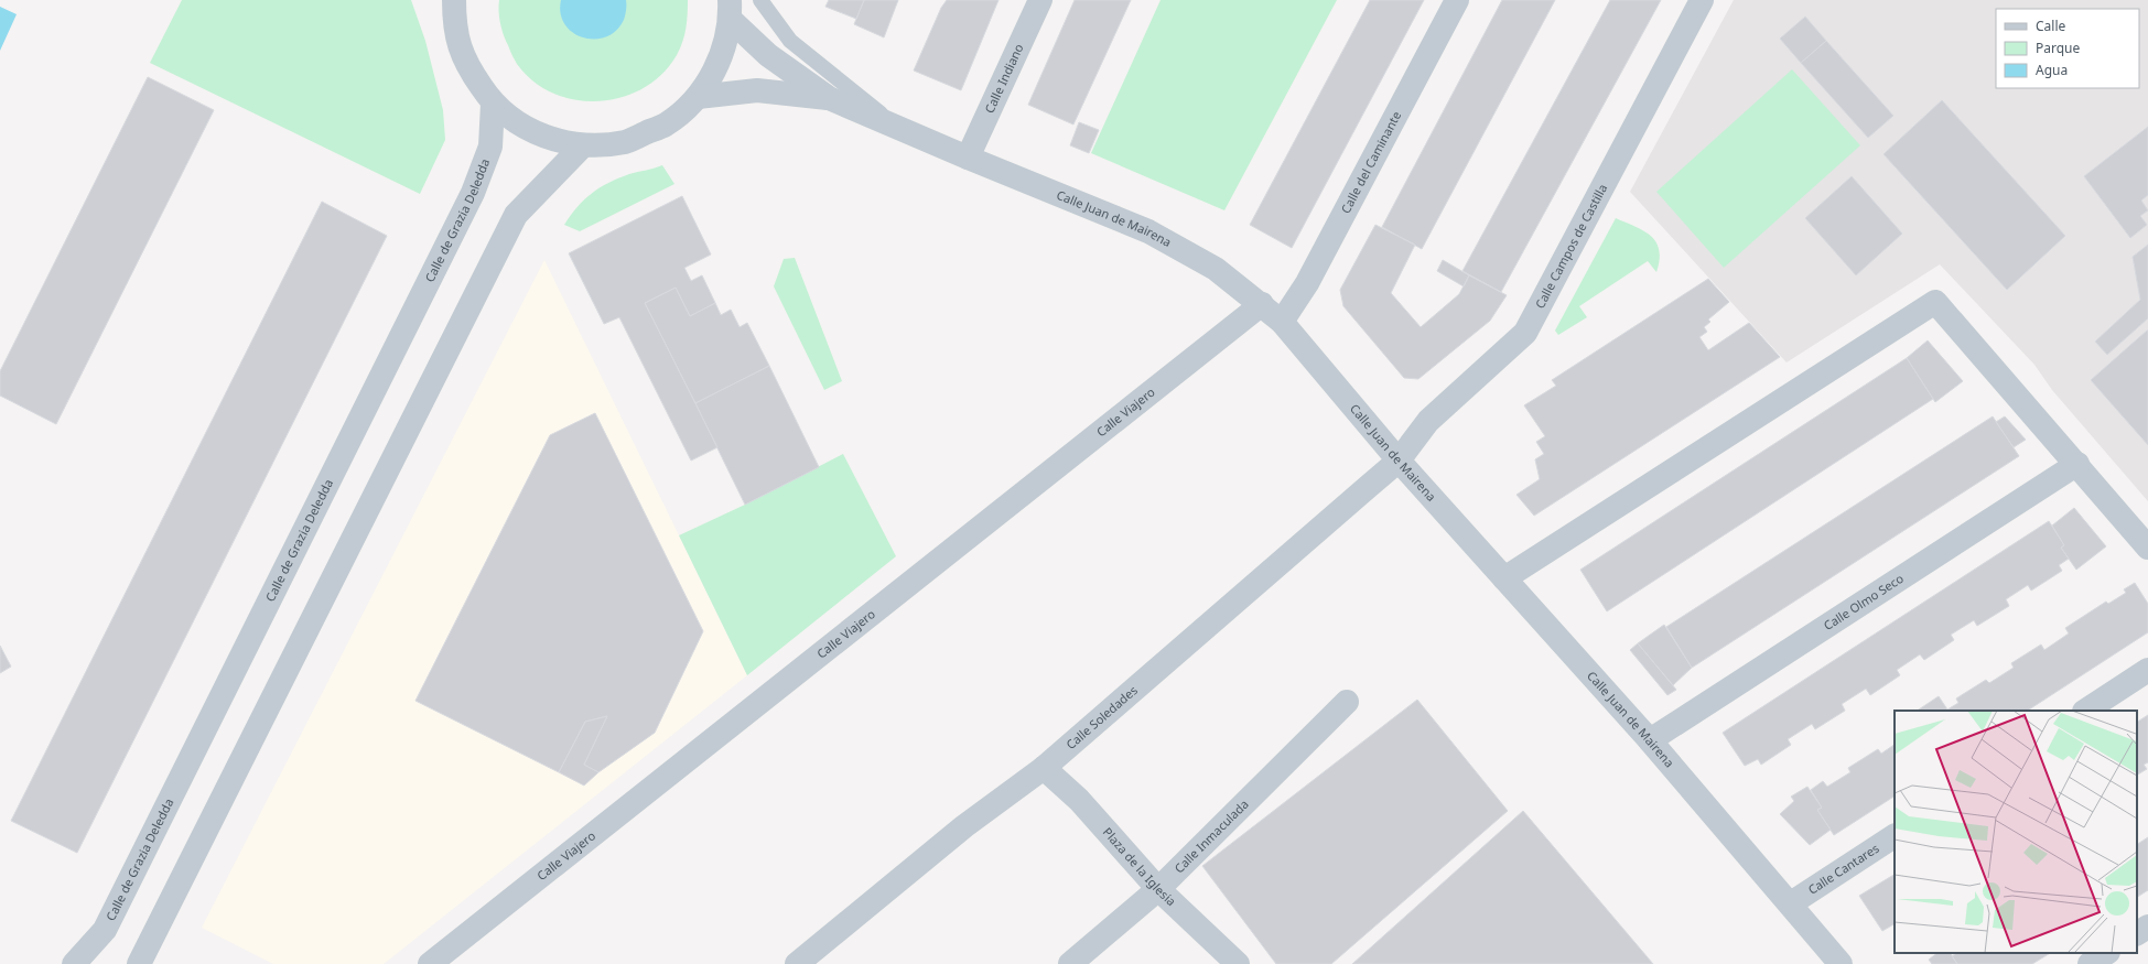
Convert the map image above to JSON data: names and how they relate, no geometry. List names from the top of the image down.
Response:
{
  "streets": {
    "street": [
      "Calle Indiano",
      "Calle del Caminante",
      "Calle Juan de Mairena",
      "Calle de Grazia Deledda",
      "Calle Campos de Castilla",
      "Calle Viajero",
      "Calle Olmo Seco",
      "Calle Soledades",
      "Calle Inmaculada",
      "Plaza de la Iglesia",
      "Calle Cantares"
    ]
  },
  "crossings": [
    ["Calle Indiano", "Calle Juan de Mairena"],
    ["Calle del Caminante", "Calle Juan de Mairena"],
    ["Calle Juan de Mairena", "Calle Campos de Castilla"],
    ["Calle Juan de Mairena", "Calle Viajero"],
    ["Calle Juan de Mairena", "Calle Olmo Seco"],
    ["Calle Juan de Mairena", "Calle Soledades"],
    ["Calle Juan de Mairena", "Calle Cantares"],
    ["Calle Campos de Castilla", "Calle Soledades"],
    ["Calle Soledades", "Plaza de la Iglesia"],
    ["Calle Inmaculada", "Plaza de la Iglesia"]
  ],
  "legend": ["Calle", "Parque", "Agua"]
}
